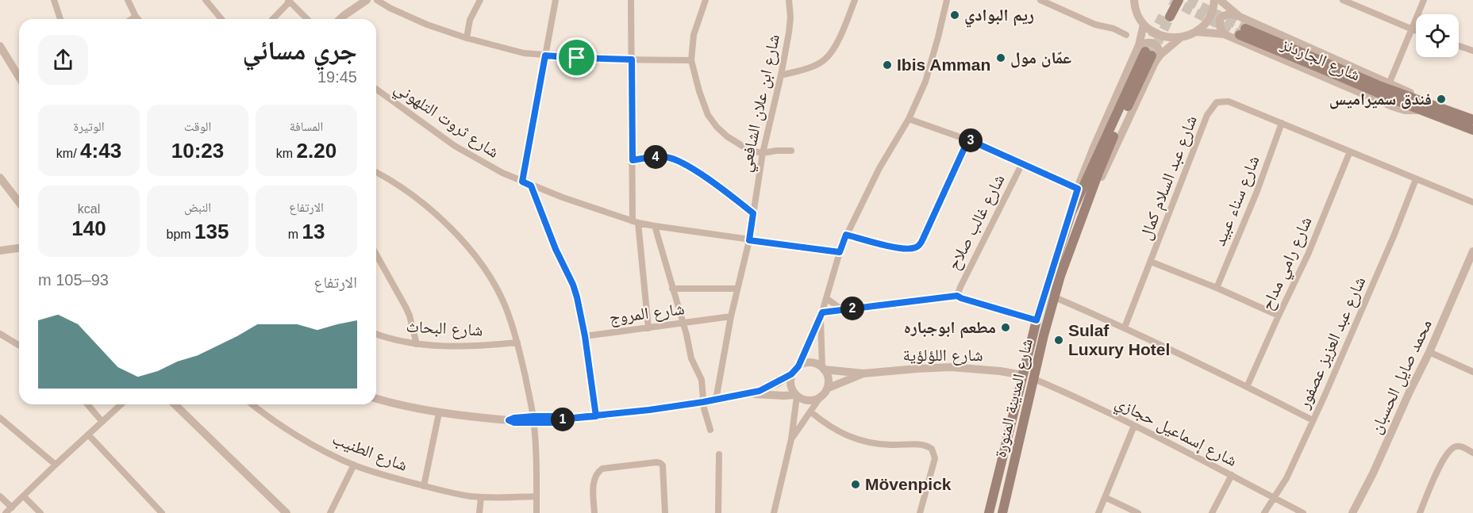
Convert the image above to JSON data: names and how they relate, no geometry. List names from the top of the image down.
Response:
{
  "streets": {
    "main road": ["شارع المدينة المنورة"],
    "street": [
      "شارع الجاردنز",
      "شارع ابن علان الشافعي",
      "شارع ثروت التلهوني",
      "شارع عبد السلام كمال",
      "شارع سناء عبيد",
      "شارع غالب صلاح",
      "شارع رامي مداح",
      "شارع المروج",
      "شارع البحاث",
      "شارع عبد العزيز عصفور",
      "شارع اللؤلؤية",
      "محمد صايل الحسبان",
      "شارع إسماعيل حجازي",
      "شارع الطنيب"
    ]
  },
  "crossings": [
    ["شارع ابن علان الشافعي", "شارع ثروت التلهوني"],
    ["شارع ابن علان الشافعي", "شارع المروج"],
    ["شارع عبد السلام كمال", "شارع سناء عبيد"],
    ["شارع عبد السلام كمال", "شارع رامي مداح"],
    ["شارع عبد السلام كمال", "شارع عبد العزيز عصفور"],
    ["شارع غالب صلاح", "شارع المدينة المنورة"],
    ["شارع عبد العزيز عصفور", "شارع إسماعيل حجازي"],
    ["شارع اللؤلؤية", "شارع المدينة المنورة"],
    ["شارع المدينة المنورة", "شارع إسماعيل حجازي"]
  ],
  "places": [
    "ريم البوادي",
    "عمّان مول",
    "Ibis Amman",
    "فندق سميراميس",
    "مطعم ابوجباره",
    "Sulaf Luxury Hotel",
    "Mövenpick"
  ],
  "page": {
    "heading": ["جري مسائي", "19:45"],
    "stats": [
      ["المسافة", "2.20 km"],
      ["الوقت", "10:23"],
      ["الوتيرة", "4:43 /km"],
      ["الارتفاع", "13 m"],
      ["النبض", "135 bpm"],
      ["kcal", "140"]
    ],
    "pins": [
      "3",
      "4",
      "2",
      "1"
    ],
    "chart": ["الارتفاع", "93–105 m"]
  }
}
